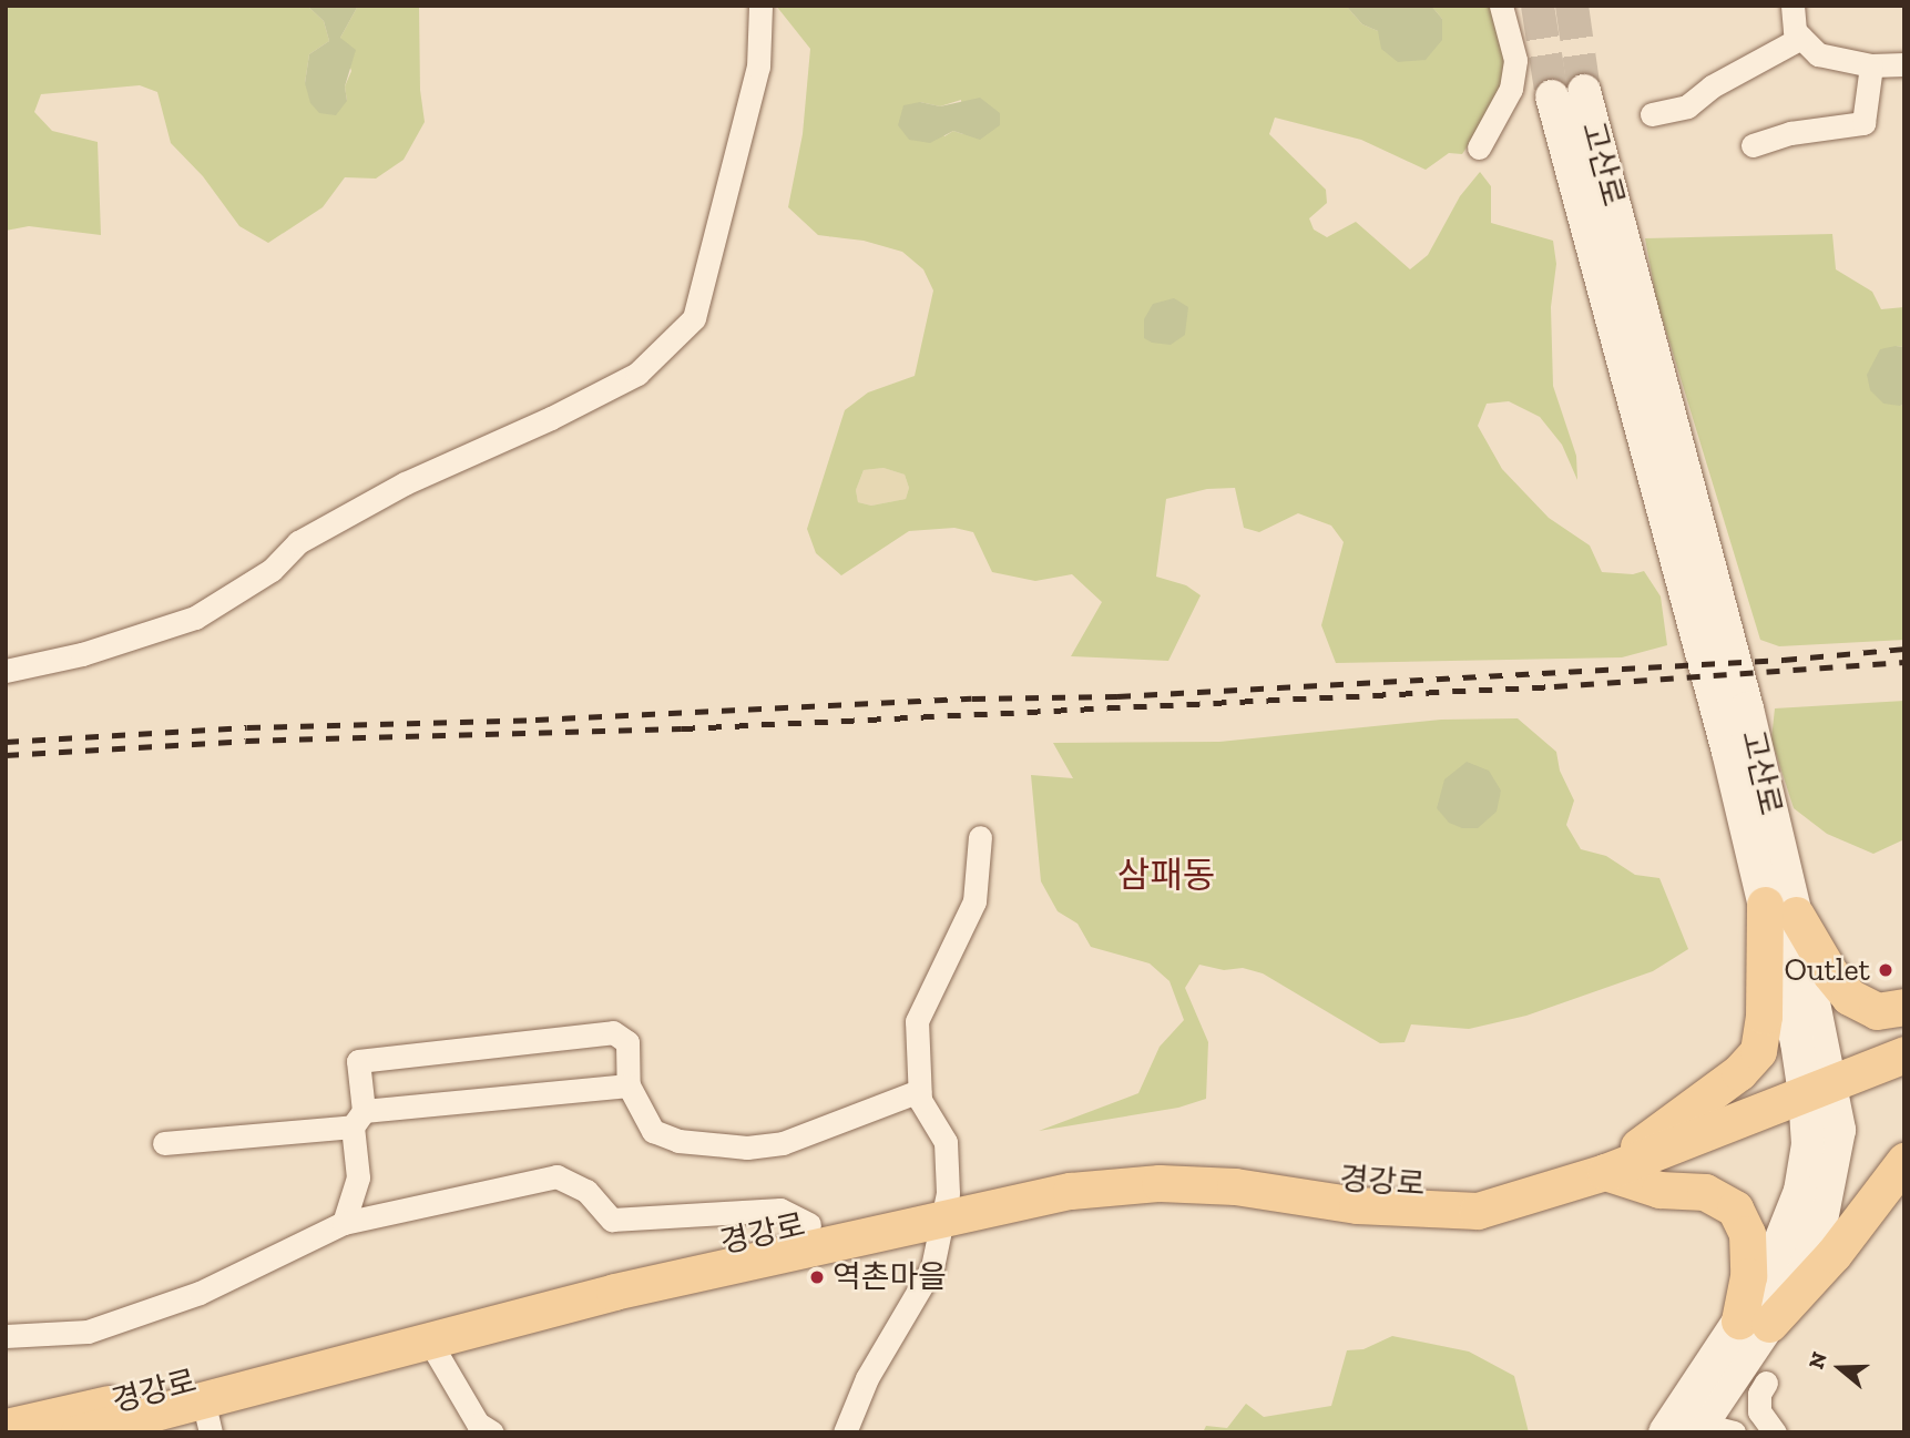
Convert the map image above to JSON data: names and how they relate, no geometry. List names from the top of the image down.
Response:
{
  "streets": {
    "main road": ["경강로"],
    "street": ["고산로"]
  },
  "crossings": [
    ["고산로", "경강로"]
  ],
  "districts": ["삼패동"],
  "places": ["Outlet", "역촌마을"],
  "north": "left"
}
